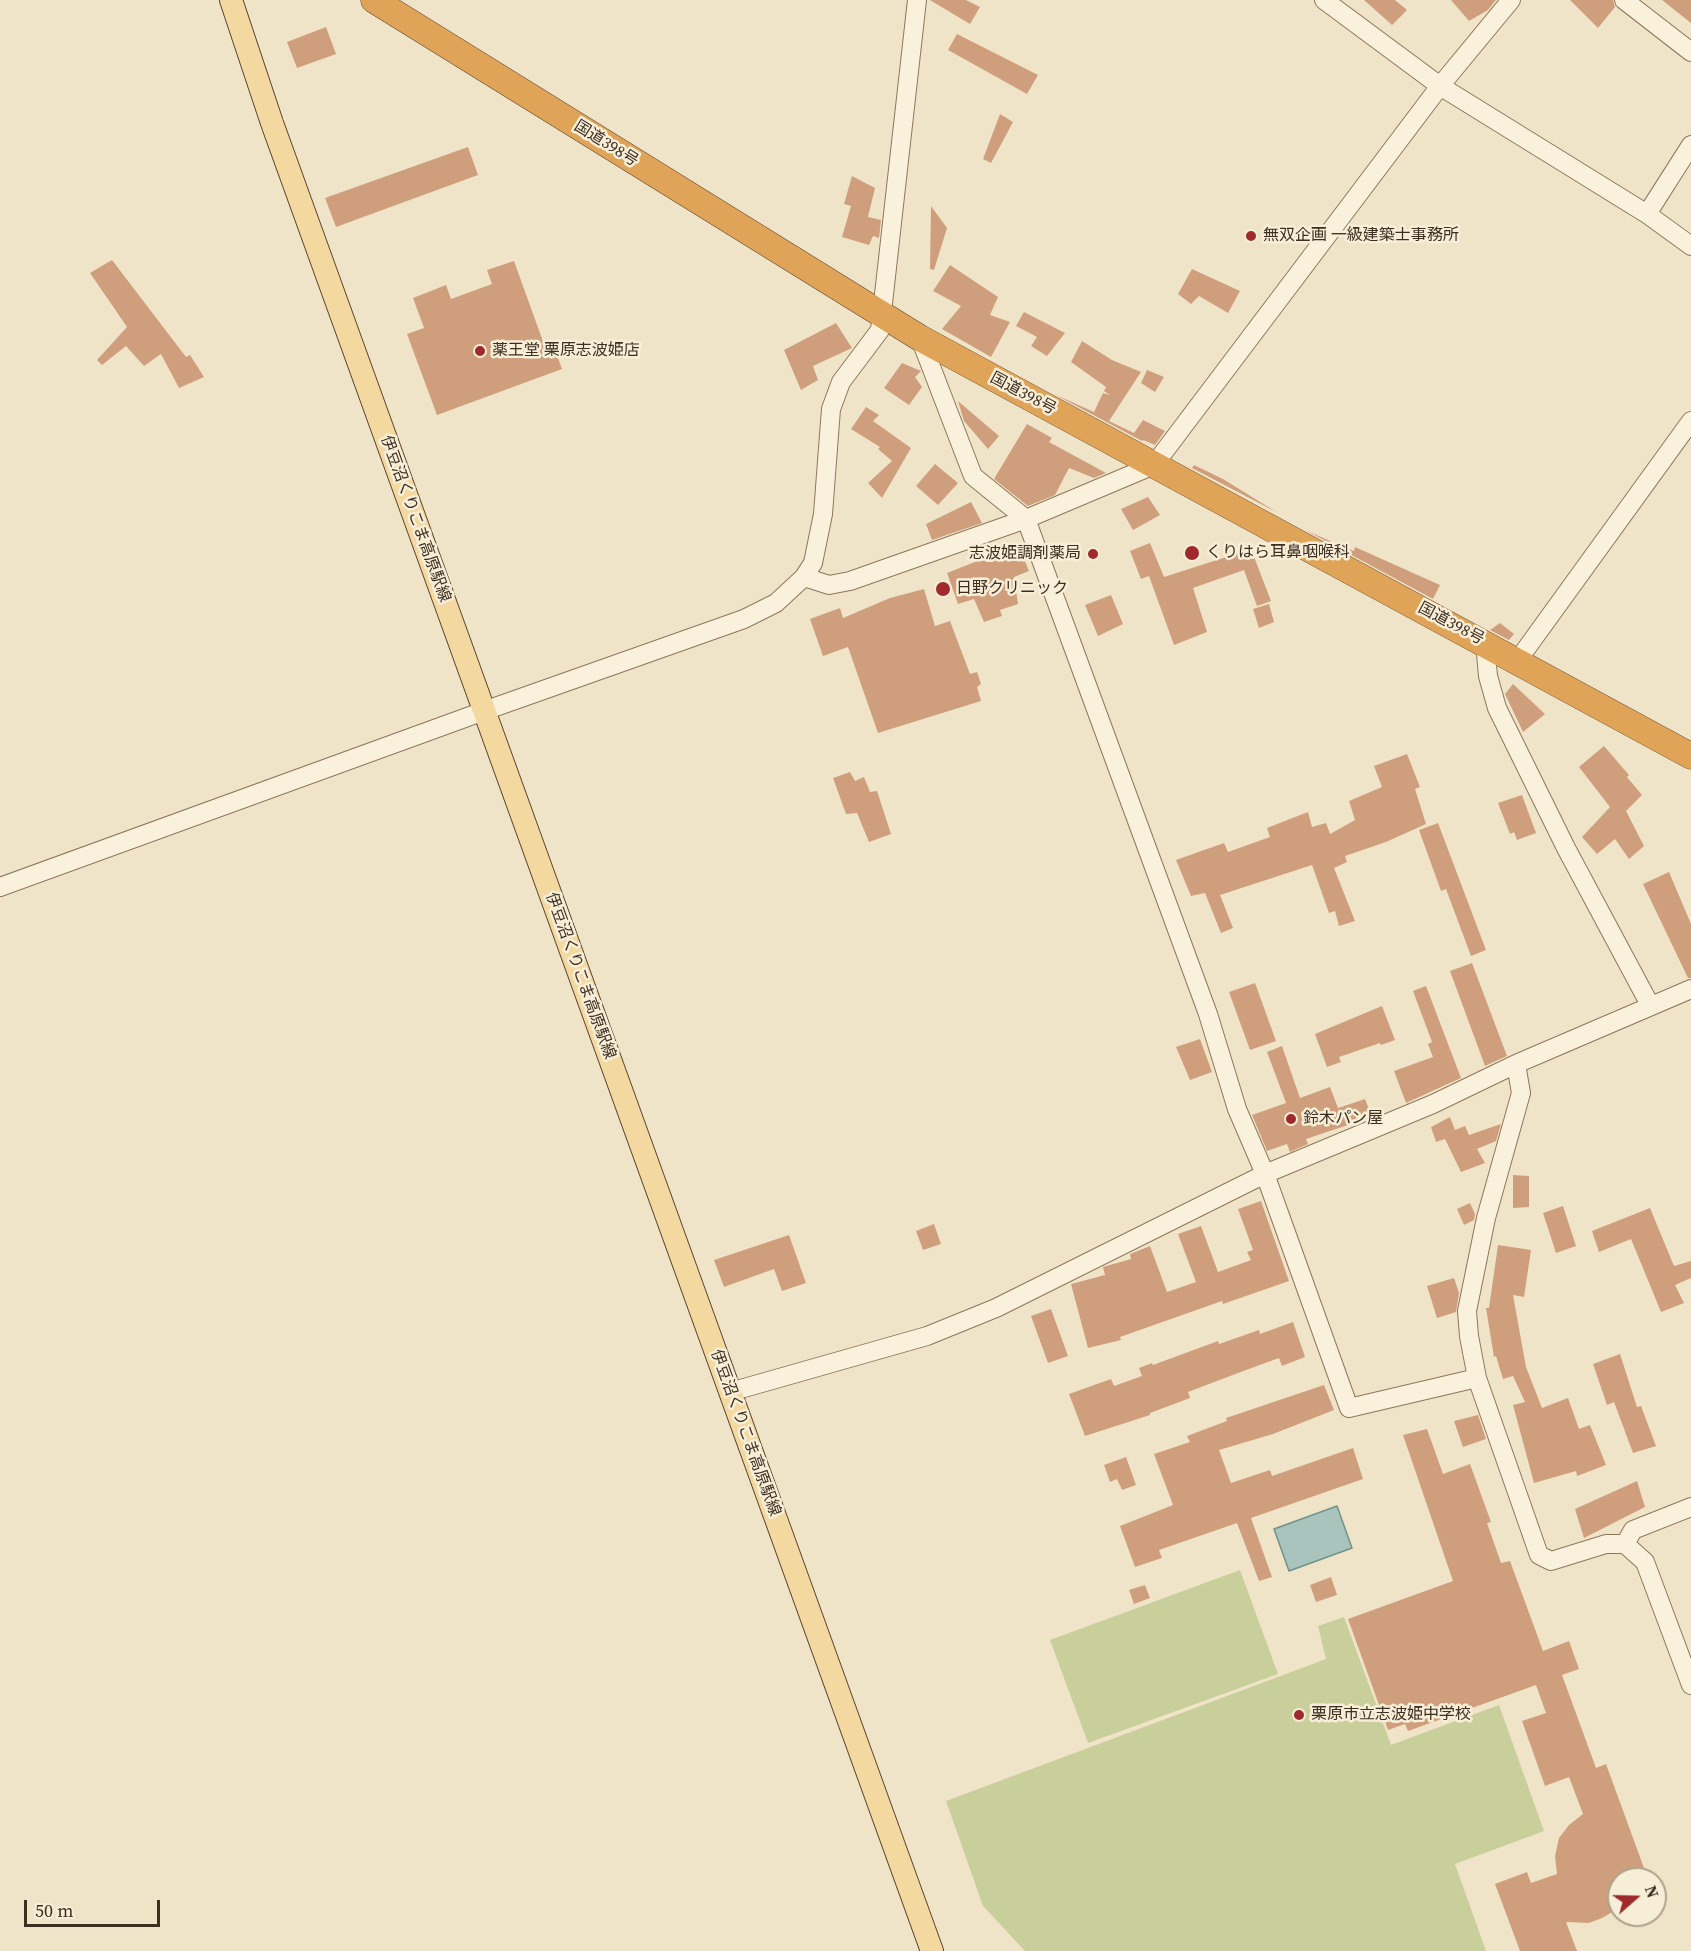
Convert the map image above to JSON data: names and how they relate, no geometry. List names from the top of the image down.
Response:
{
  "streets": {
    "highway": ["国道398号"],
    "main road": ["伊豆沼くりこま高原駅線"]
  },
  "places": [
    "無双企画 一級建築士事務所",
    "薬王堂 栗原志波姫店",
    "くりはら耳鼻咽喉科",
    "志波姫調剤薬局",
    "日野クリニック",
    "鈴木パン屋",
    "栗原市立志波姫中学校"
  ],
  "scale_bar": "50 m",
  "north": "right"
}
